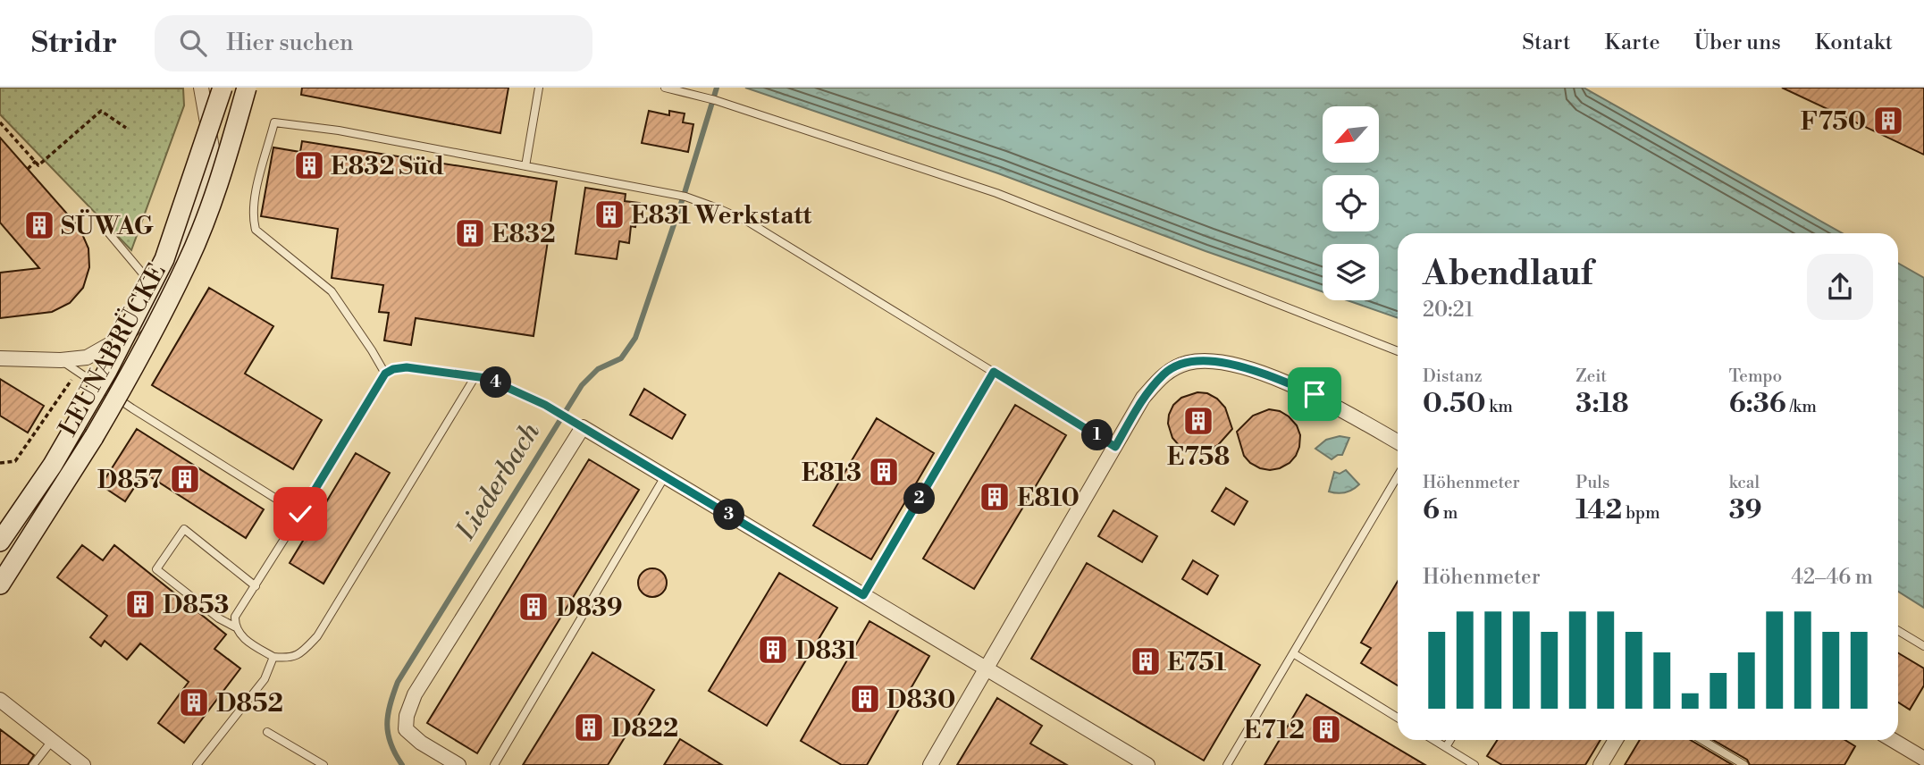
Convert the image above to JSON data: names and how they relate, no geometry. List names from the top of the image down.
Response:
{
  "streets": {
    "main road": ["LEUNABRÜCKE"]
  },
  "water": ["Liederbach"],
  "places": {
    "building": [
      "F750",
      "E832 Süd",
      "E831 Werkstatt",
      "SÜWAG",
      "E832",
      "E758",
      "E813",
      "D857",
      "E810",
      "D853",
      "D839",
      "D831",
      "E751",
      "D830",
      "D852",
      "D822",
      "E712"
    ]
  },
  "north": "bottom left",
  "page": {
    "header": "Stridr",
    "search": "Hier suchen",
    "nav": [
      "Start",
      "Karte",
      "Über uns",
      "Kontakt"
    ],
    "heading": ["Abendlauf", "20:21"],
    "stats": [
      ["Distanz", "0.50 km"],
      ["Zeit", "3:18"],
      ["Tempo", "6:36 /km"],
      ["Höhenmeter", "6 m"],
      ["Puls", "142 bpm"],
      ["kcal", "39"]
    ],
    "pins": [
      "4",
      "1",
      "2",
      "3"
    ],
    "chart": ["Höhenmeter", "42–46 m"]
  }
}
